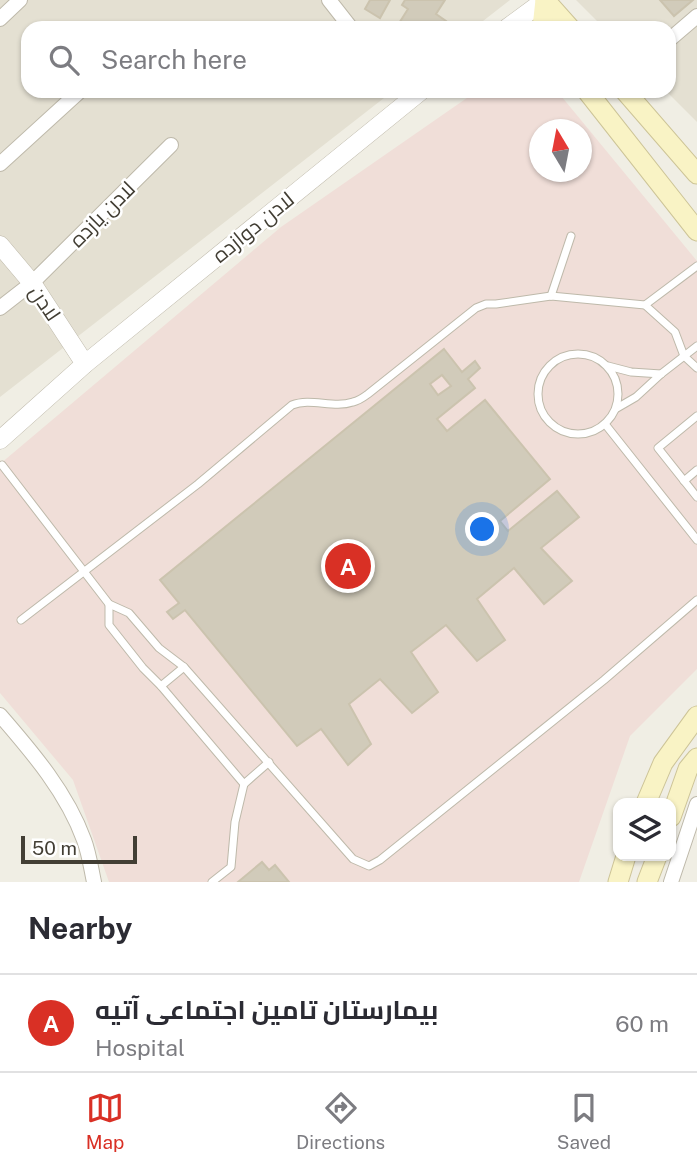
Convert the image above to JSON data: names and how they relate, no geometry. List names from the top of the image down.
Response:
{
  "streets": {
    "street": ["لادن یازده", "لادن دوازده", "لادن"]
  },
  "crossings": [
    ["لادن یازده", "لادن"],
    ["لادن دوازده", "لادن"]
  ],
  "scale_bar": "50 m",
  "north": "top",
  "page": {
    "search": "Search here",
    "pins": "A",
    "scale": "50 m",
    "heading": "Nearby",
    "list": [
      {
        "mark": "A",
        "name": "بیمارستان تامین اجتماعی آتیه",
        "note": "Hospital",
        "value": "60 m"
      }
    ],
    "nav": ["Map", "Directions", "Saved"]
  }
}
